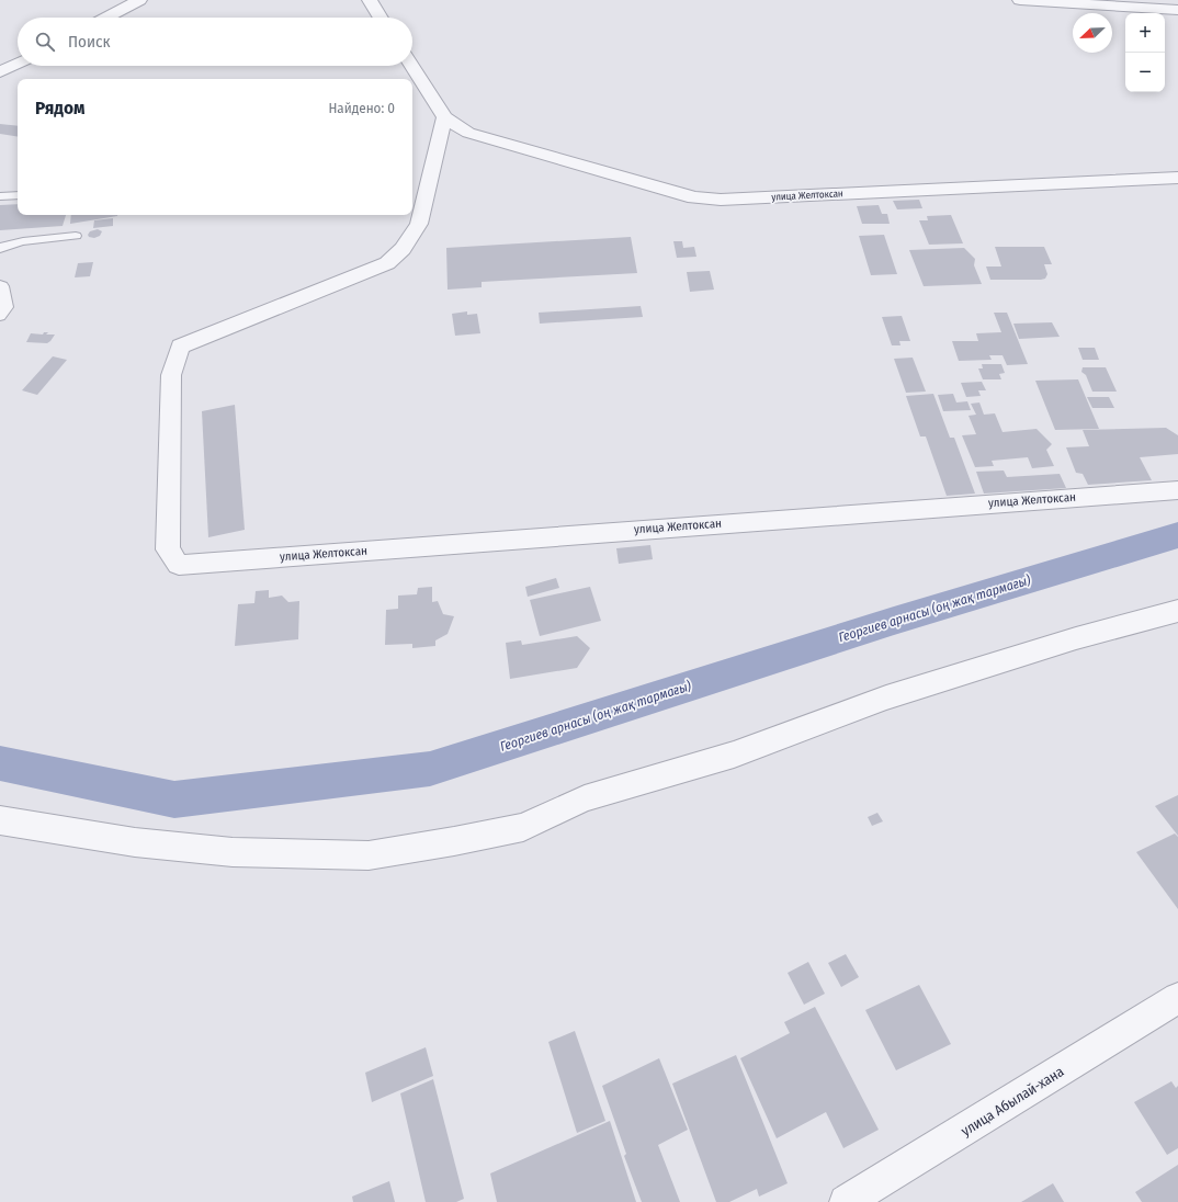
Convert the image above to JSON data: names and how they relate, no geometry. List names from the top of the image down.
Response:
{
  "streets": {
    "street": ["улица Желтоксан", "улица Абылай-хана"]
  },
  "water": ["Георгиев арнасы (оң жақ тармағы)"],
  "north": "bottom left",
  "page": {
    "map_buttons": ["+", "−"],
    "search": "Поиск",
    "heading": ["Рядом", "Найдено: 0"]
  }
}
